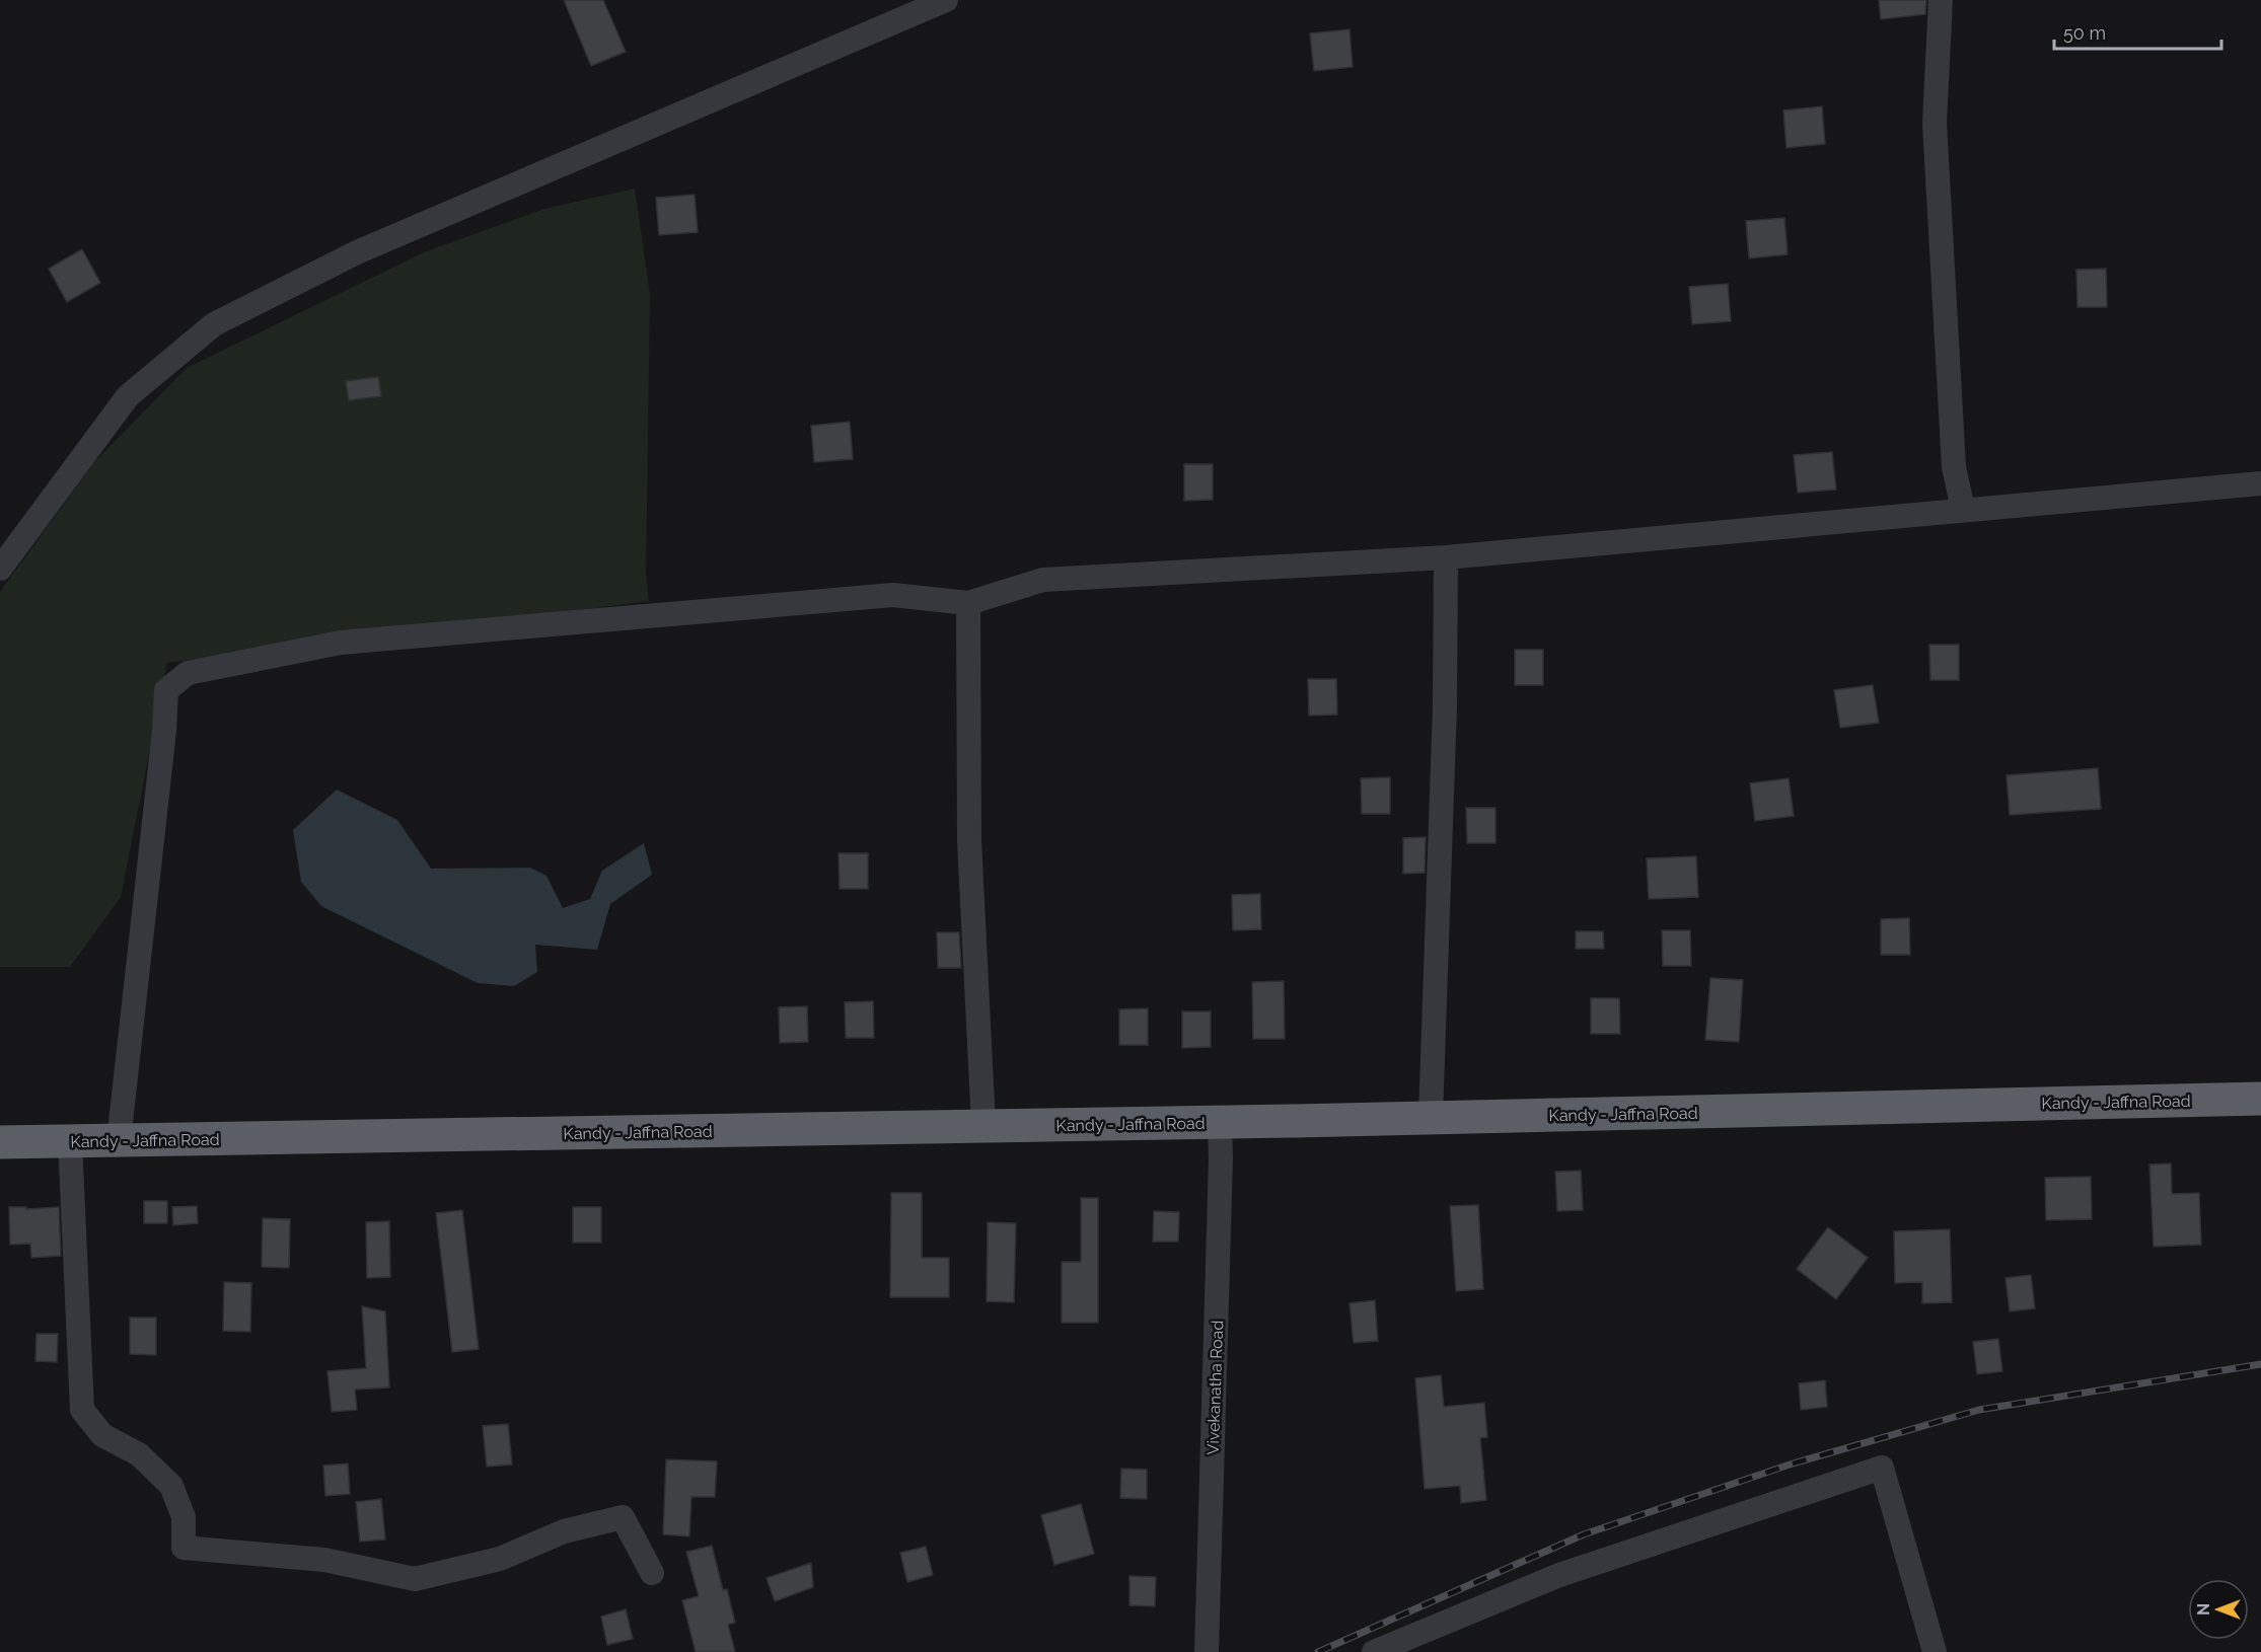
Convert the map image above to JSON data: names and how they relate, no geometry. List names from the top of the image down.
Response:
{
  "streets": {
    "highway": ["Kandy - Jaffna Road"],
    "street": ["Vivekanatha Road"]
  },
  "crossings": [
    ["Kandy - Jaffna Road", "Vivekanatha Road"]
  ],
  "scale_bar": "50 m",
  "north": "left"
}
